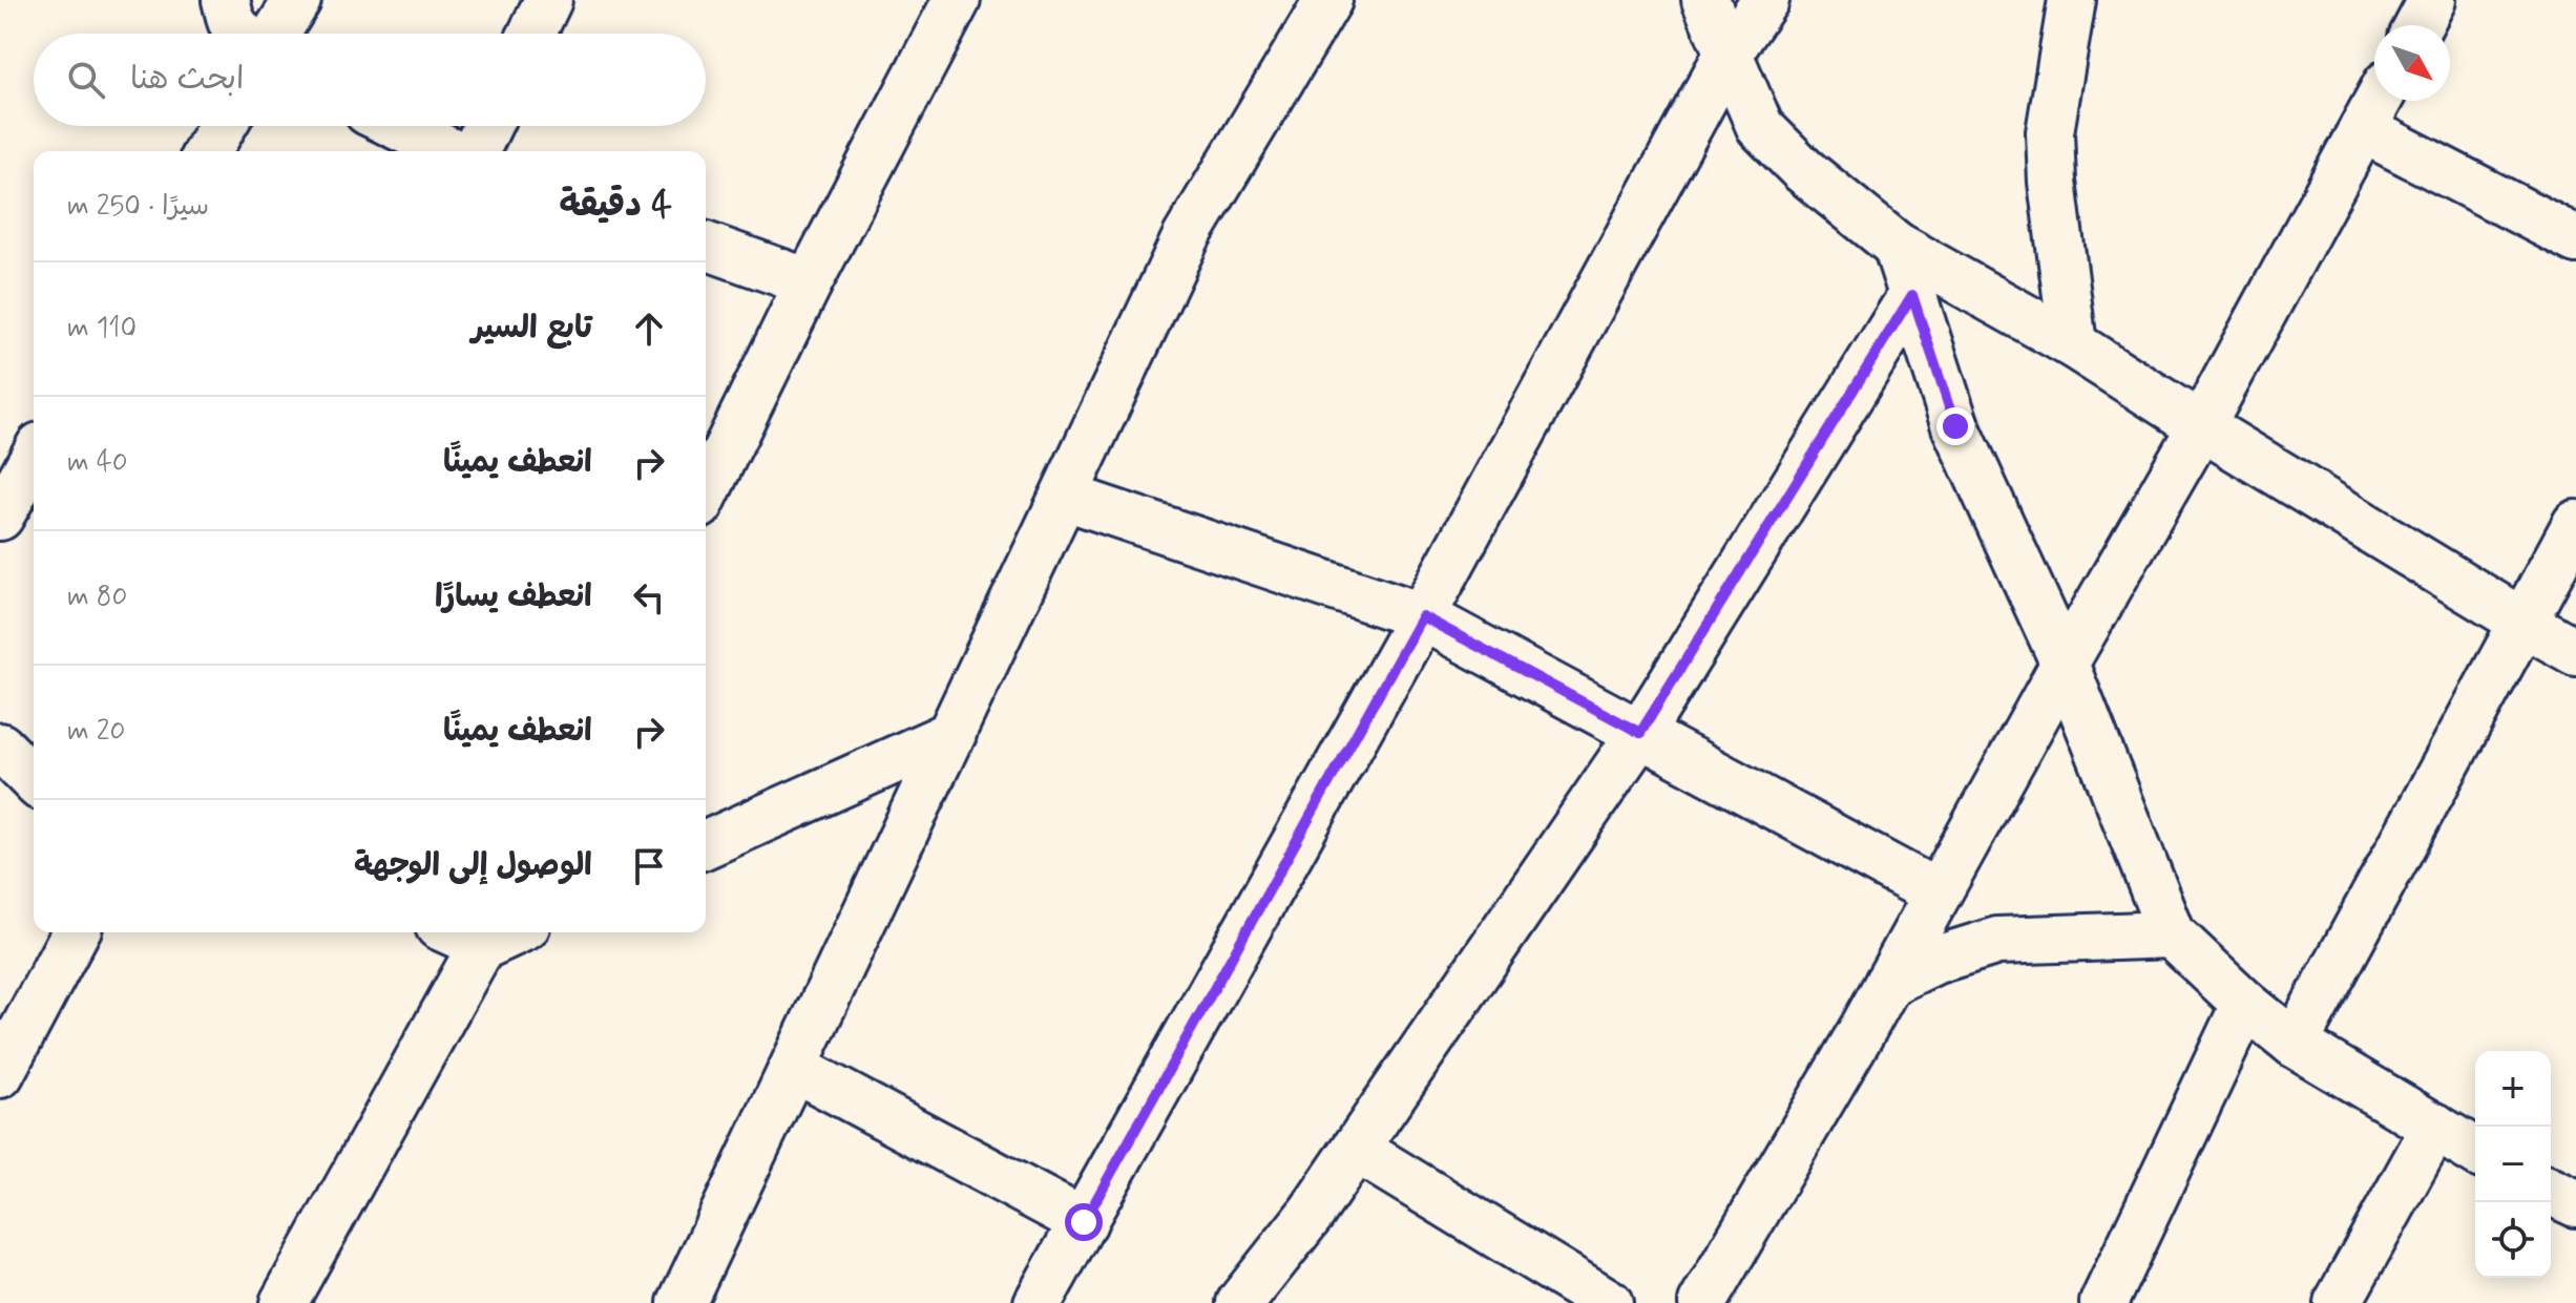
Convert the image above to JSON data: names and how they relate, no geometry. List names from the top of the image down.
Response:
{
  "north": "bottom right",
  "page": {
    "search": "ابحث هنا",
    "heading": ["4 دقيقة", "سيرًا · 250 m"],
    "list": [
      ["تابع السير", "110 m"],
      ["انعطف يمينًا", "40 m"],
      ["انعطف يسارًا", "80 m"],
      ["انعطف يمينًا", "20 m"],
      "الوصول إلى الوجهة"
    ],
    "map_buttons": ["+", "−"]
  }
}
